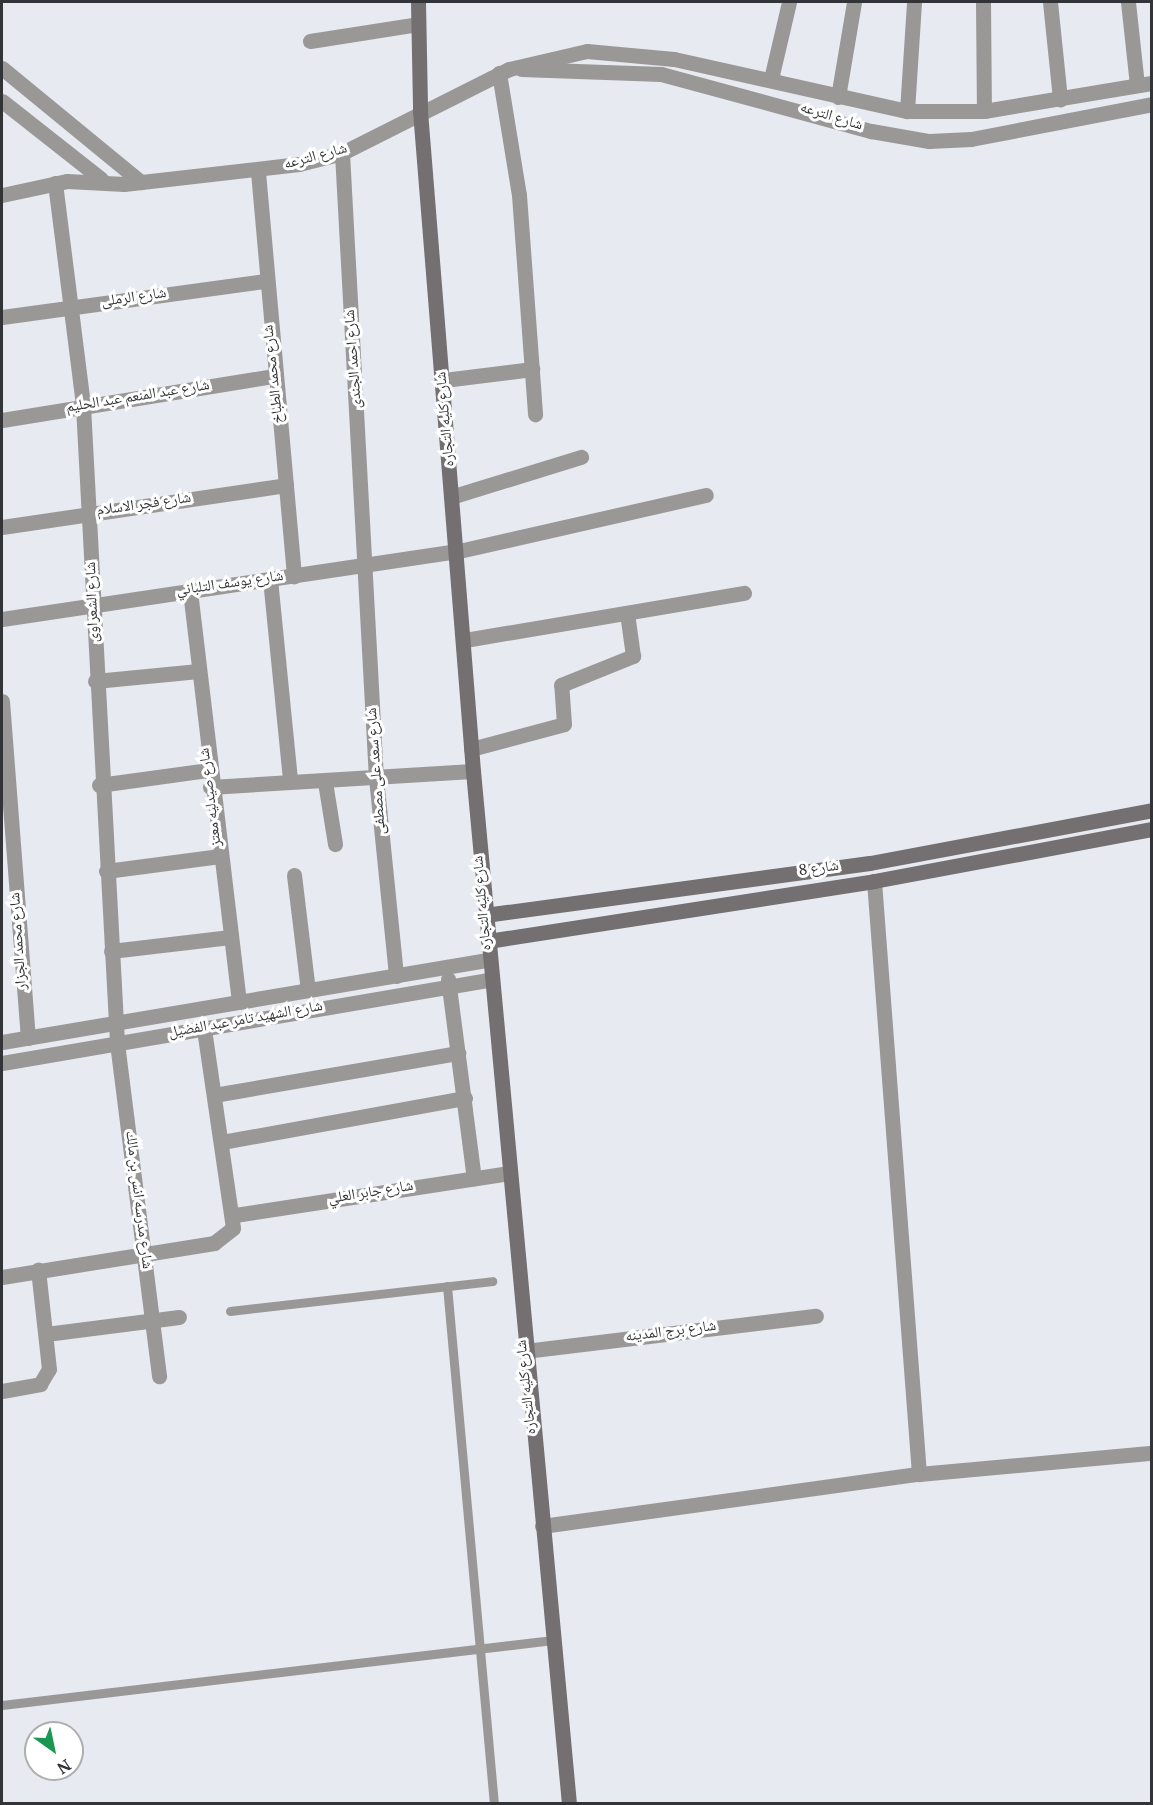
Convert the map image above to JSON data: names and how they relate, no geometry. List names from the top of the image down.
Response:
{
  "streets": {
    "street": [
      "شارع الترعه",
      "شارع الرملى",
      "شارع احمد الجندى",
      "شارع محمد الطباخ",
      "شارع عبد المنعم عبد الحليم",
      "شارع كليه التجاره",
      "شارع فجر الاسلام",
      "شارع يوسف التلباني",
      "شارع الشعراوى",
      "شارع سعد على مصطفى",
      "شارع صيدليه معتز",
      "شارع 8",
      "شارع محمد الجزار",
      "شارع الشهيد تامر عبد الفضيل",
      "شارع جابر العلي",
      "شارع مدرسه انس بن مالك",
      "شارع برج المدينه"
    ]
  },
  "crossings": [
    ["شارع الترعه", "شارع احمد الجندى"],
    ["شارع الترعه", "شارع محمد الطباخ"],
    ["شارع الترعه", "شارع كليه التجاره"],
    ["شارع الترعه", "شارع الشعراوى"],
    ["شارع الرملى", "شارع محمد الطباخ"],
    ["شارع الرملى", "شارع الشعراوى"],
    ["شارع احمد الجندى", "شارع يوسف التلباني"],
    ["شارع احمد الجندى", "شارع سعد على مصطفى"],
    ["شارع محمد الطباخ", "شارع عبد المنعم عبد الحليم"],
    ["شارع محمد الطباخ", "شارع فجر الاسلام"],
    ["شارع محمد الطباخ", "شارع يوسف التلباني"],
    ["شارع عبد المنعم عبد الحليم", "شارع الشعراوى"],
    ["شارع كليه التجاره", "شارع يوسف التلباني"],
    ["شارع كليه التجاره", "شارع 8"],
    ["شارع كليه التجاره", "شارع الشهيد تامر عبد الفضيل"],
    ["شارع كليه التجاره", "شارع جابر العلي"],
    ["شارع كليه التجاره", "شارع برج المدينه"],
    ["شارع فجر الاسلام", "شارع الشعراوى"],
    ["شارع يوسف التلباني", "شارع الشعراوى"],
    ["شارع يوسف التلباني", "شارع سعد على مصطفى"],
    ["شارع يوسف التلباني", "شارع صيدليه معتز"],
    ["شارع الشعراوى", "شارع الشهيد تامر عبد الفضيل"],
    ["شارع الشعراوى", "شارع مدرسه انس بن مالك"],
    ["شارع سعد على مصطفى", "شارع الشهيد تامر عبد الفضيل"],
    ["شارع صيدليه معتز", "شارع الشهيد تامر عبد الفضيل"],
    ["شارع محمد الجزار", "شارع الشهيد تامر عبد الفضيل"],
    ["شارع الشهيد تامر عبد الفضيل", "شارع مدرسه انس بن مالك"]
  ],
  "north": "bottom right"
}
